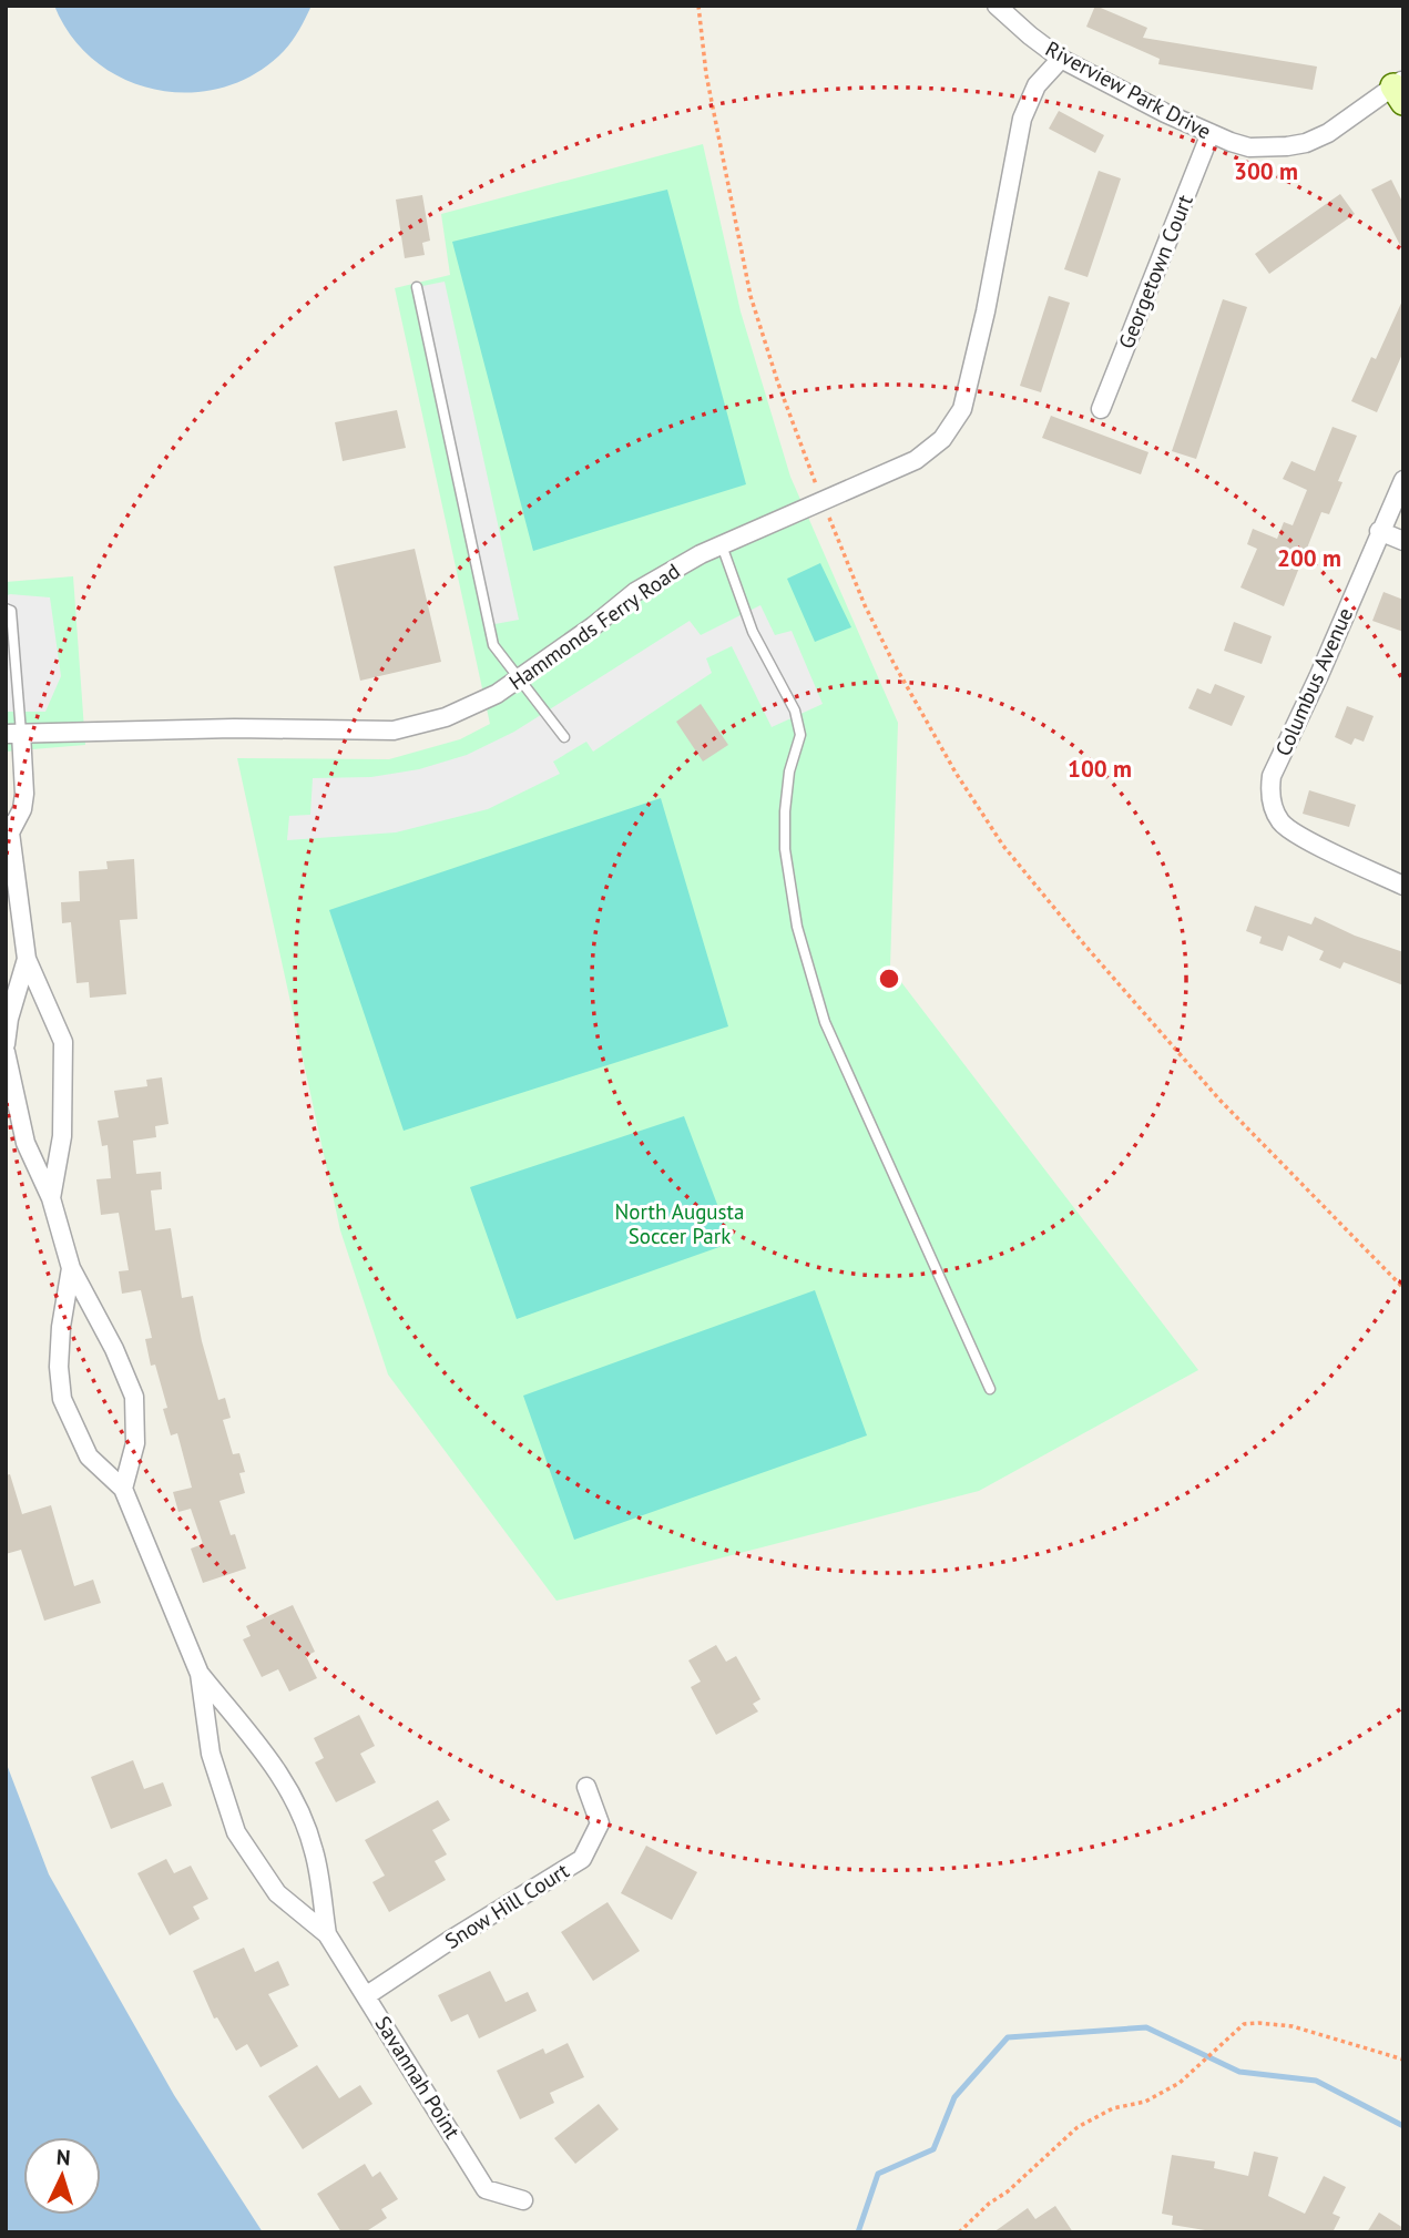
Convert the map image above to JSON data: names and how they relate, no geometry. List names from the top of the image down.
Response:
{
  "streets": {
    "street": [
      "Riverview Park Drive",
      "Georgetown Court",
      "Hammonds Ferry Road",
      "Columbus Avenue",
      "Snow Hill Court",
      "Savannah Point"
    ]
  },
  "crossings": [
    ["Riverview Park Drive", "Georgetown Court"],
    ["Riverview Park Drive", "Hammonds Ferry Road"],
    ["Hammonds Ferry Road", "Savannah Point"],
    ["Snow Hill Court", "Savannah Point"]
  ],
  "parks": ["North Augusta Soccer Park"],
  "north": "top",
  "rings": ["300 m", "200 m", "100 m"]
}
